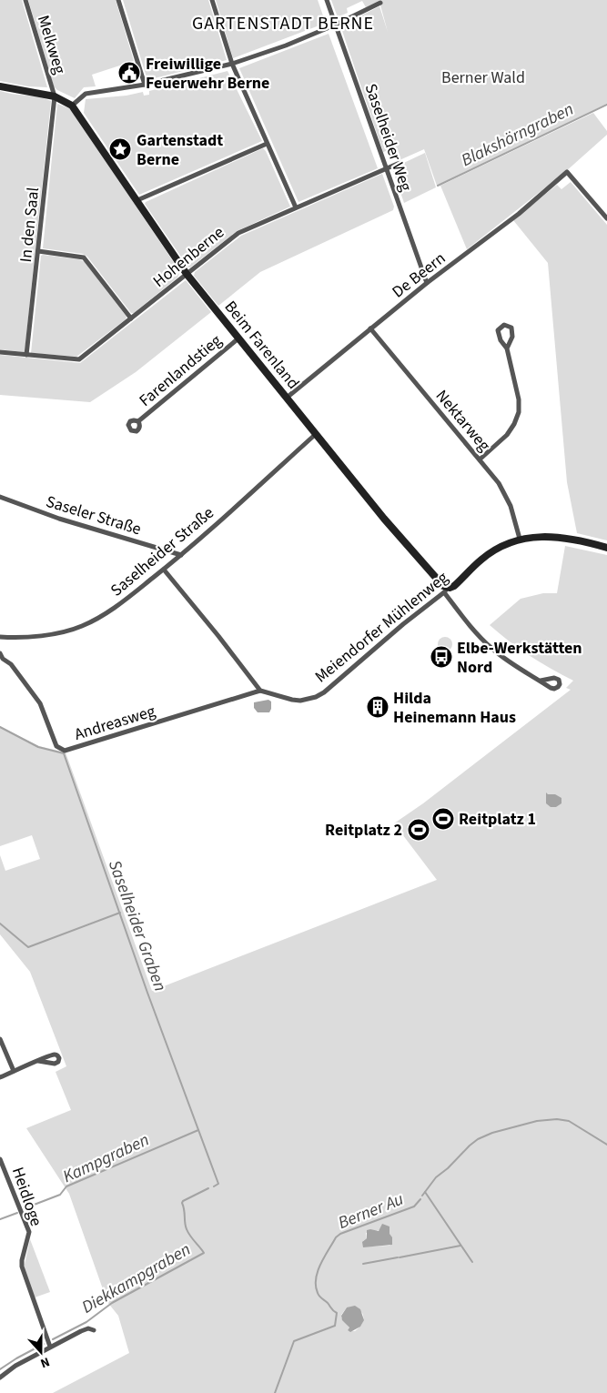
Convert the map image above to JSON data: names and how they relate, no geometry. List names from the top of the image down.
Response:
{
  "streets": {
    "street": [
      "Melkweg",
      "Saselheider Weg",
      "In den Saal",
      "Hohenberne",
      "De Beern",
      "Beim Farenland",
      "Farenlandstieg",
      "Nektarweg",
      "Saseler Straße",
      "Saselheider Straße",
      "Meiendorfer Mühlenweg",
      "Andreasweg",
      "Heidloge"
    ]
  },
  "crossings": [
    ["Melkweg", "In den Saal"],
    ["Saselheider Weg", "Hohenberne"],
    ["Saselheider Weg", "De Beern"],
    ["In den Saal", "Hohenberne"],
    ["Hohenberne", "Beim Farenland"],
    ["De Beern", "Beim Farenland"],
    ["De Beern", "Nektarweg"],
    ["Beim Farenland", "Farenlandstieg"],
    ["Beim Farenland", "Saselheider Straße"],
    ["Beim Farenland", "Meiendorfer Mühlenweg"],
    ["Nektarweg", "Meiendorfer Mühlenweg"],
    ["Saseler Straße", "Saselheider Straße"],
    ["Meiendorfer Mühlenweg", "Andreasweg"]
  ],
  "districts": ["GARTENSTADT BERNE"],
  "water": [
    "Blakshörngraben",
    "Saselheider Graben",
    "Kampgraben",
    "Berner Au",
    "Diekkampgraben"
  ],
  "parks": ["Berner Wald"],
  "places": {
    "public building": ["Freiwillige Feuerwehr Berne"],
    "place": ["Gartenstadt Berne"],
    "bus stop": ["Elbe-Werkstätten Nord"],
    "building": ["Hilda Heinemann Haus"],
    "sports": ["Reitplatz 1", "Reitplatz 2"]
  },
  "north": "bottom"
}
